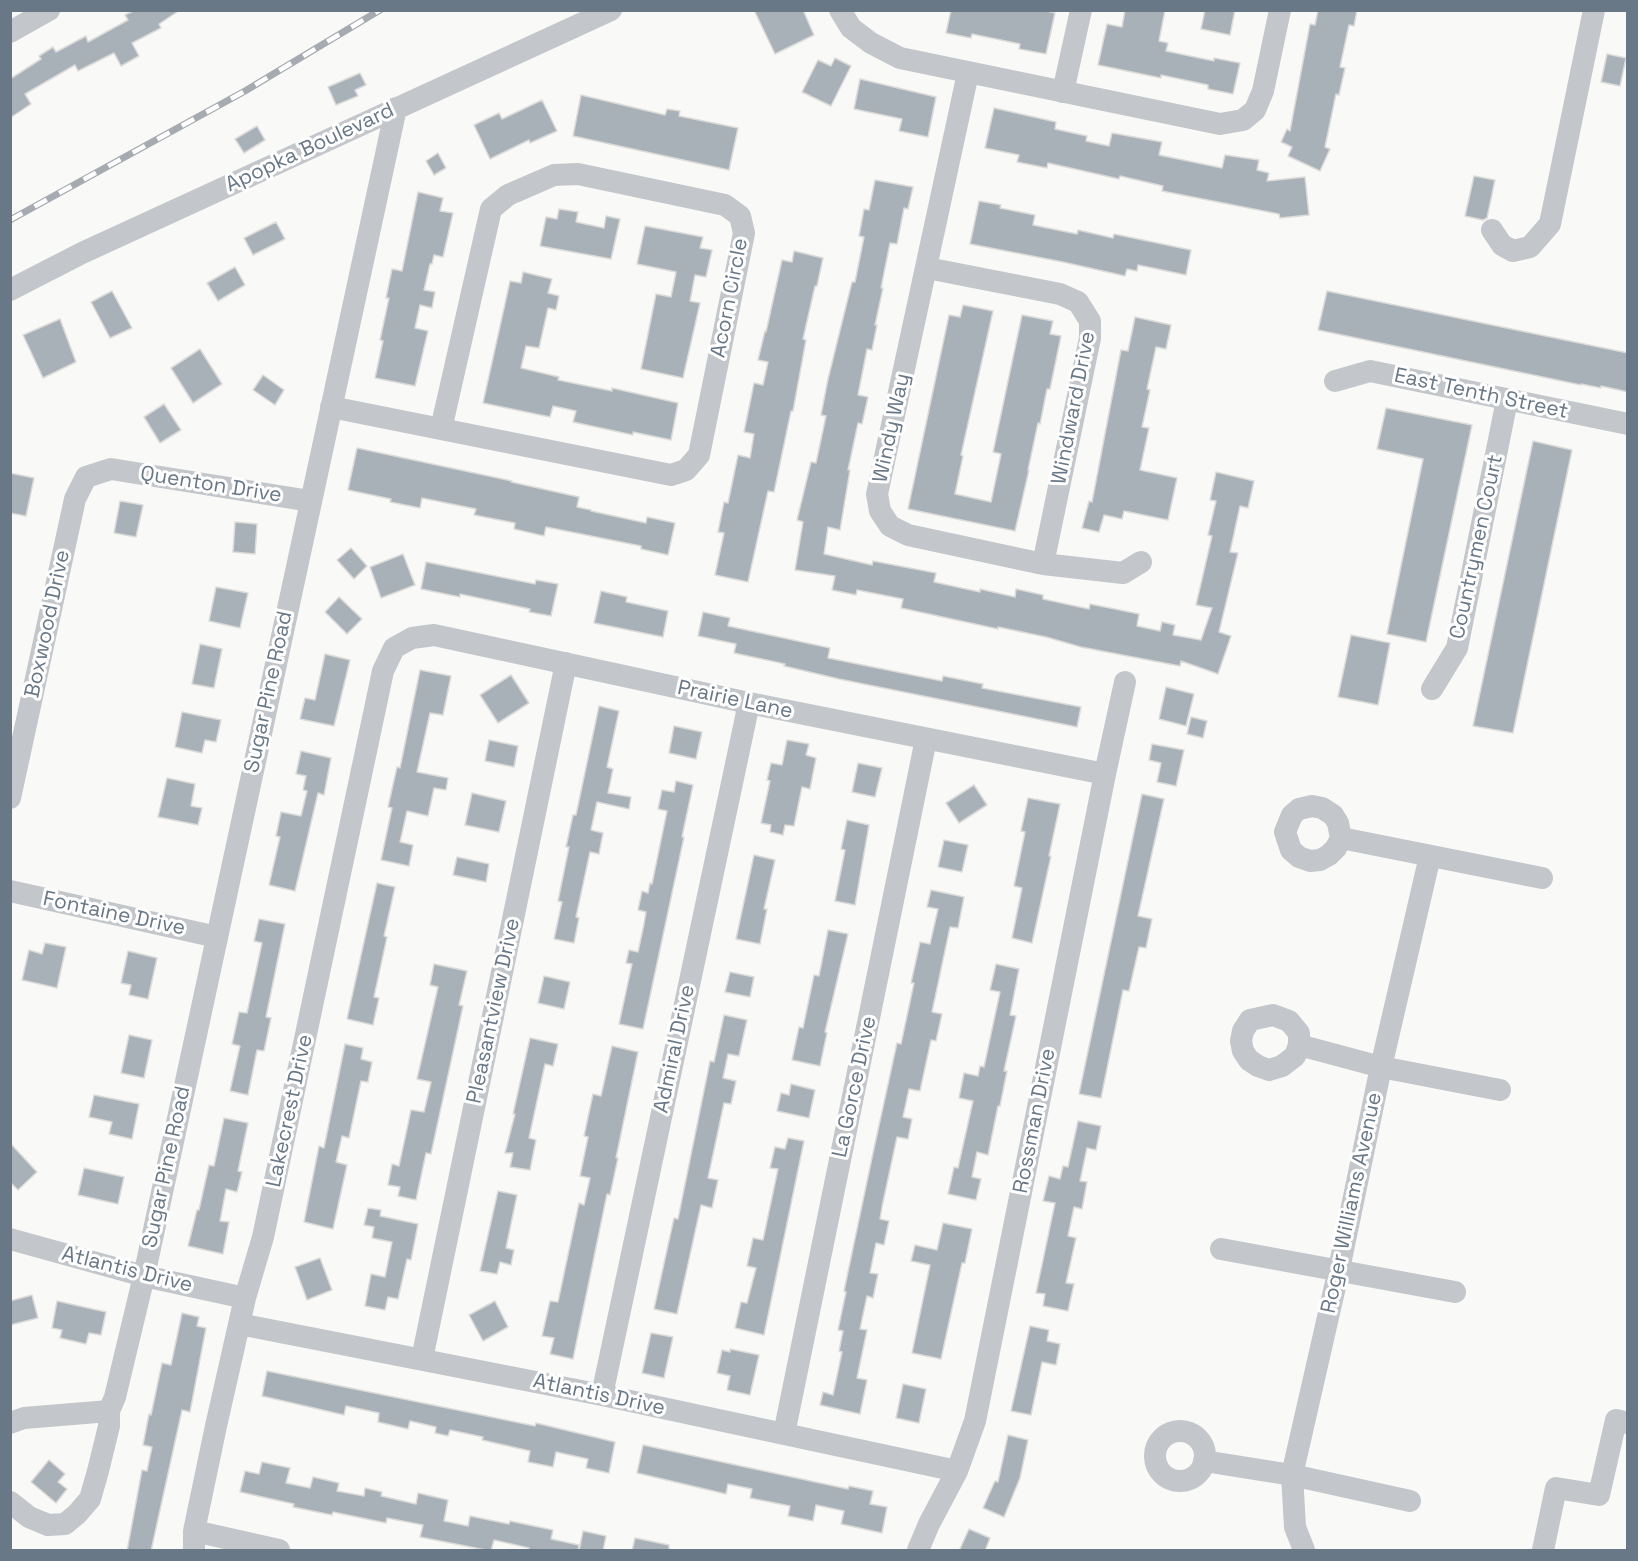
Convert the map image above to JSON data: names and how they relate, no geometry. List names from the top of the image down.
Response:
{
  "streets": {
    "street": [
      "Apopka Boulevard",
      "Acorn Circle",
      "East Tenth Street",
      "Windward Drive",
      "Windy Way",
      "Quenton Drive",
      "Countrymen Court",
      "Boxwood Drive",
      "Sugar Pine Road",
      "Prairie Lane",
      "Fontaine Drive",
      "Pleasantview Drive",
      "Admiral Drive",
      "La Gorce Drive",
      "Lakecrest Drive",
      "Rossman Drive",
      "Roger Williams Avenue",
      "Atlantis Drive"
    ]
  },
  "crossings": [
    ["Apopka Boulevard", "Sugar Pine Road"],
    ["Acorn Circle", "Sugar Pine Road"],
    ["East Tenth Street", "Countrymen Court"],
    ["Windward Drive", "Windy Way"],
    ["Quenton Drive", "Boxwood Drive"],
    ["Quenton Drive", "Sugar Pine Road"],
    ["Sugar Pine Road", "Fontaine Drive"],
    ["Sugar Pine Road", "Atlantis Drive"],
    ["Prairie Lane", "Pleasantview Drive"],
    ["Prairie Lane", "Admiral Drive"],
    ["Prairie Lane", "La Gorce Drive"],
    ["Prairie Lane", "Lakecrest Drive"],
    ["Prairie Lane", "Rossman Drive"],
    ["Pleasantview Drive", "Atlantis Drive"],
    ["Admiral Drive", "Atlantis Drive"],
    ["La Gorce Drive", "Atlantis Drive"],
    ["Lakecrest Drive", "Atlantis Drive"],
    ["Rossman Drive", "Atlantis Drive"]
  ]
}
